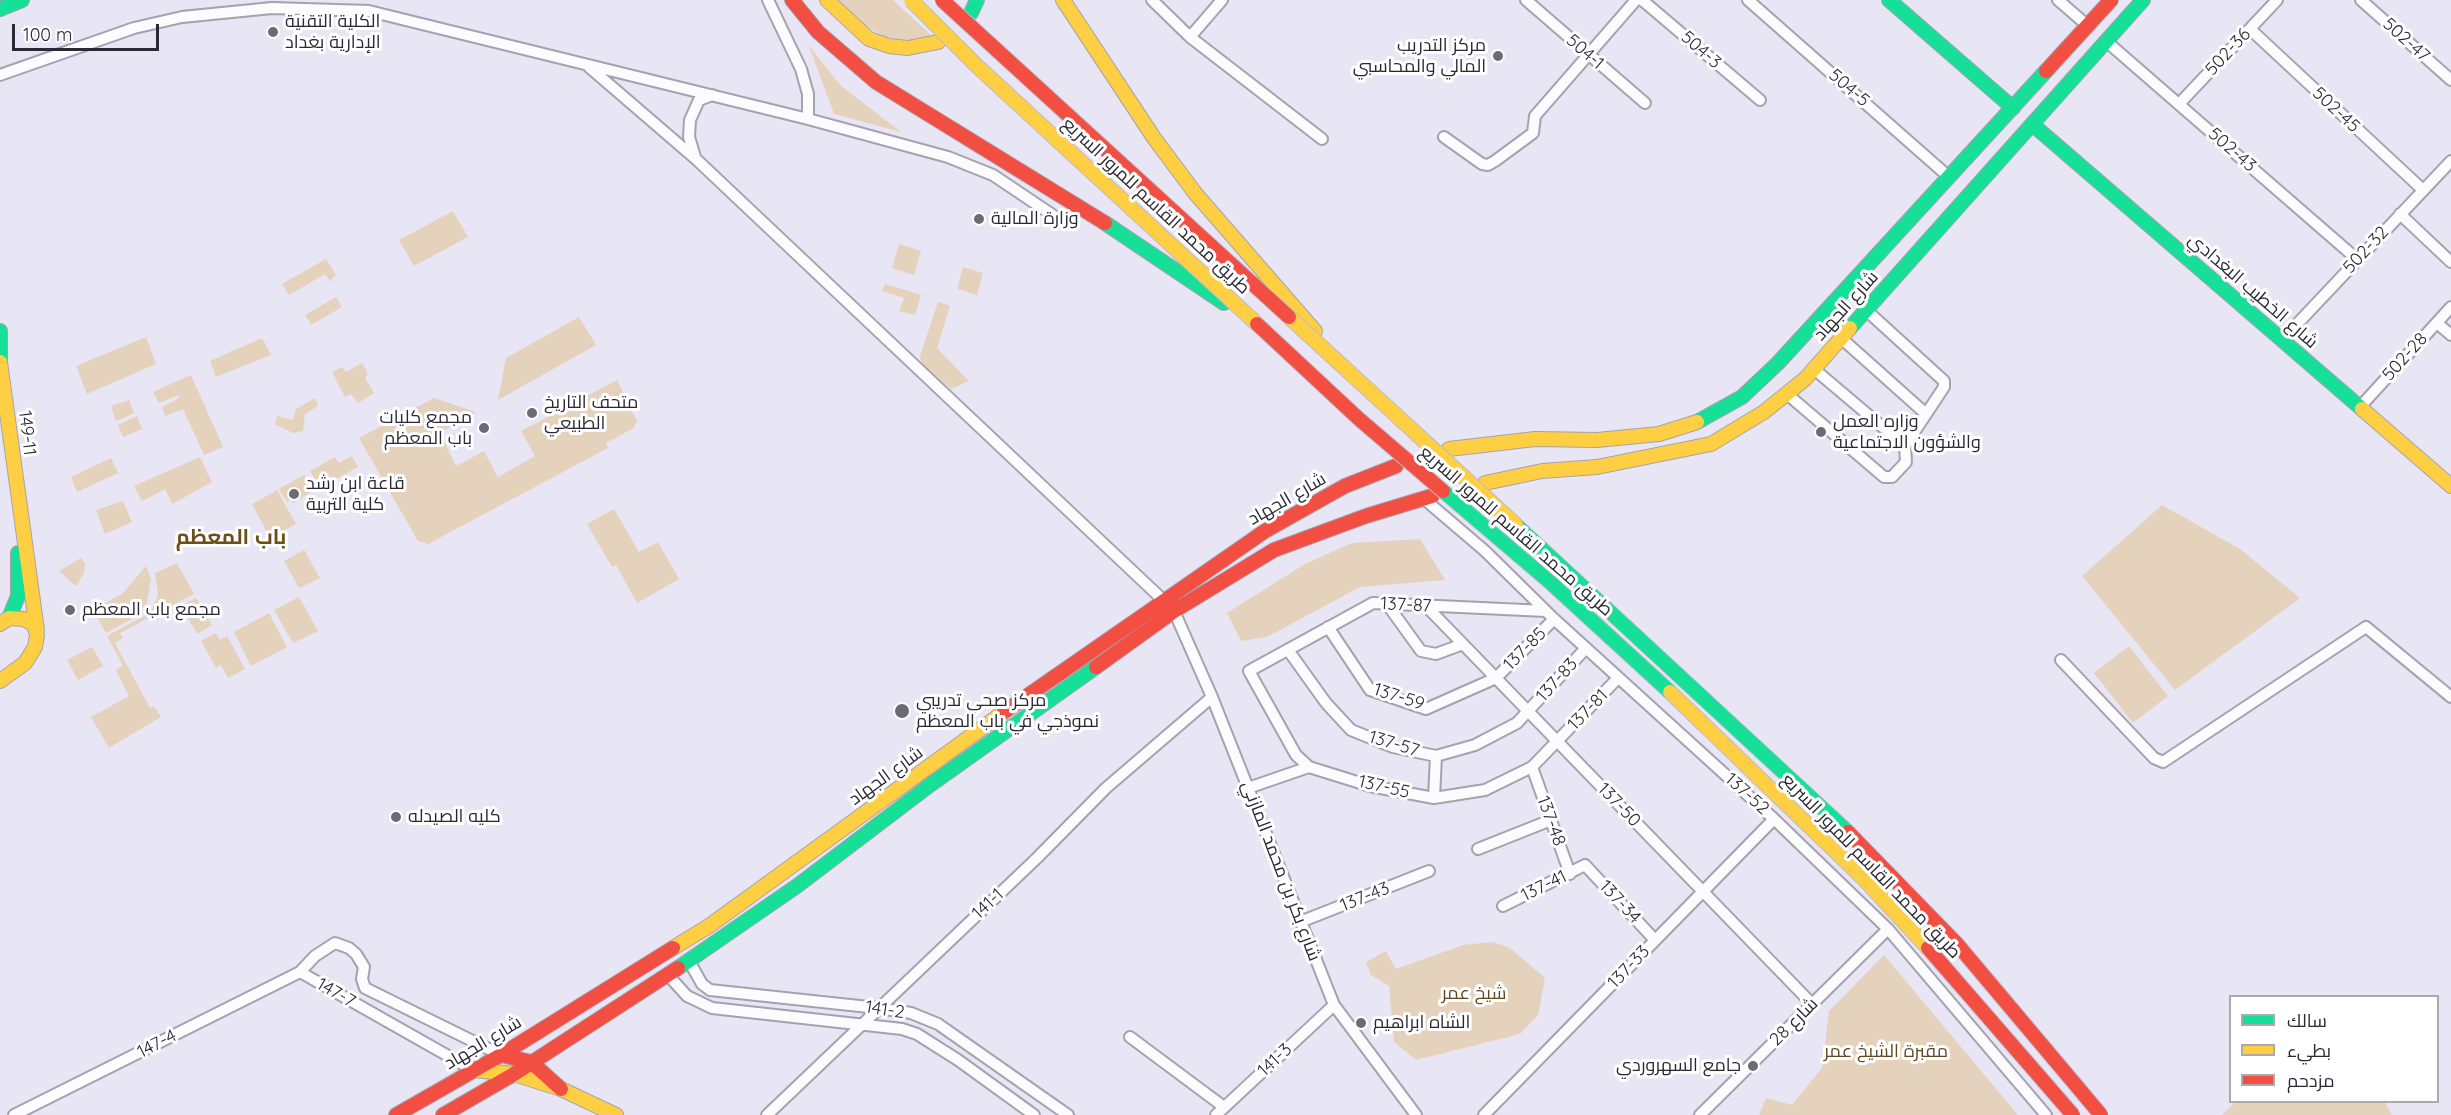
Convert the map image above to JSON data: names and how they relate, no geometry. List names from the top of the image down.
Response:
{
  "streets": {
    "main road": [
      "طريق محمد القاسم للمرور السريع",
      "شارع الخطيب البغدادي",
      "شارع الجهاد",
      "149-11"
    ],
    "street": [
      "502-47",
      "504-3",
      "504-1",
      "502-36",
      "504-5",
      "502-45",
      "502-43",
      "502-32",
      "502-28",
      "137-87",
      "137-85",
      "137-83",
      "137-59",
      "137-81",
      "137-57",
      "137-55",
      "137-52",
      "137-50",
      "137-48",
      "شارع بكر بن محمد المازني",
      "137-41",
      "137-43",
      "137-34",
      "141-1",
      "137-33",
      "147-7",
      "141-2",
      "شارع 28",
      "147-4",
      "141-3"
    ]
  },
  "crossings": [
    ["502-36", "502-45"],
    ["502-36", "502-43"],
    ["504-5", "شارع الجهاد"],
    ["502-45", "502-32"],
    ["502-43", "502-32"],
    ["502-43", "شارع الجهاد"],
    ["502-32", "شارع الخطيب البغدادي"],
    ["شارع الخطيب البغدادي", "شارع الجهاد"],
    ["شارع الخطيب البغدادي", "502-28"],
    ["شارع الجهاد", "137-52"],
    ["شارع الجهاد", "شارع بكر بن محمد المازني"],
    ["شارع الجهاد", "147-7"],
    ["شارع الجهاد", "141-2"],
    ["137-87", "137-59"],
    ["137-87", "137-57"],
    ["137-87", "137-55"],
    ["137-87", "137-52"],
    ["137-87", "137-50"],
    ["137-85", "137-59"],
    ["137-85", "137-52"],
    ["137-85", "137-50"],
    ["137-83", "137-57"],
    ["137-83", "137-52"],
    ["137-83", "137-50"],
    ["137-59", "137-50"],
    ["137-81", "137-55"],
    ["137-81", "137-52"],
    ["137-81", "137-50"],
    ["137-57", "137-50"],
    ["137-55", "137-50"],
    ["137-55", "137-48"],
    ["137-52", "137-33"],
    ["137-52", "شارع 28"],
    ["137-50", "137-33"],
    ["137-50", "شارع 28"],
    ["137-48", "137-41"],
    ["شارع بكر بن محمد المازني", "137-43"],
    ["شارع بكر بن محمد المازني", "141-1"],
    ["شارع بكر بن محمد المازني", "141-3"],
    ["137-41", "137-34"],
    ["137-34", "137-33"],
    ["141-1", "141-2"],
    ["147-7", "147-4"]
  ],
  "districts": ["باب المعظم"],
  "parks": ["شيخ عمر", "مقبرة الشيخ عمر"],
  "places": [
    "الكلية التقنية الإدارية بغداد",
    "مركز التدريب المالي والمحاسبي",
    "وزارة المالية",
    "متحف التاريخ الطبيعي",
    "مجمع كليات باب المعظم",
    "وزاره العمل والشؤون الاجتماعية",
    "قاعة ابن رشد كلية التربية",
    "مجمع باب المعظم",
    "مركز صحي تدريبي نموذجي في باب المعظم",
    "كليه الصيدله",
    "الشاه ابراهيم",
    "جامع السهروردي"
  ],
  "legend": ["سالك", "بطيء", "مزدحم"],
  "scale_bar": "100 m"
}
